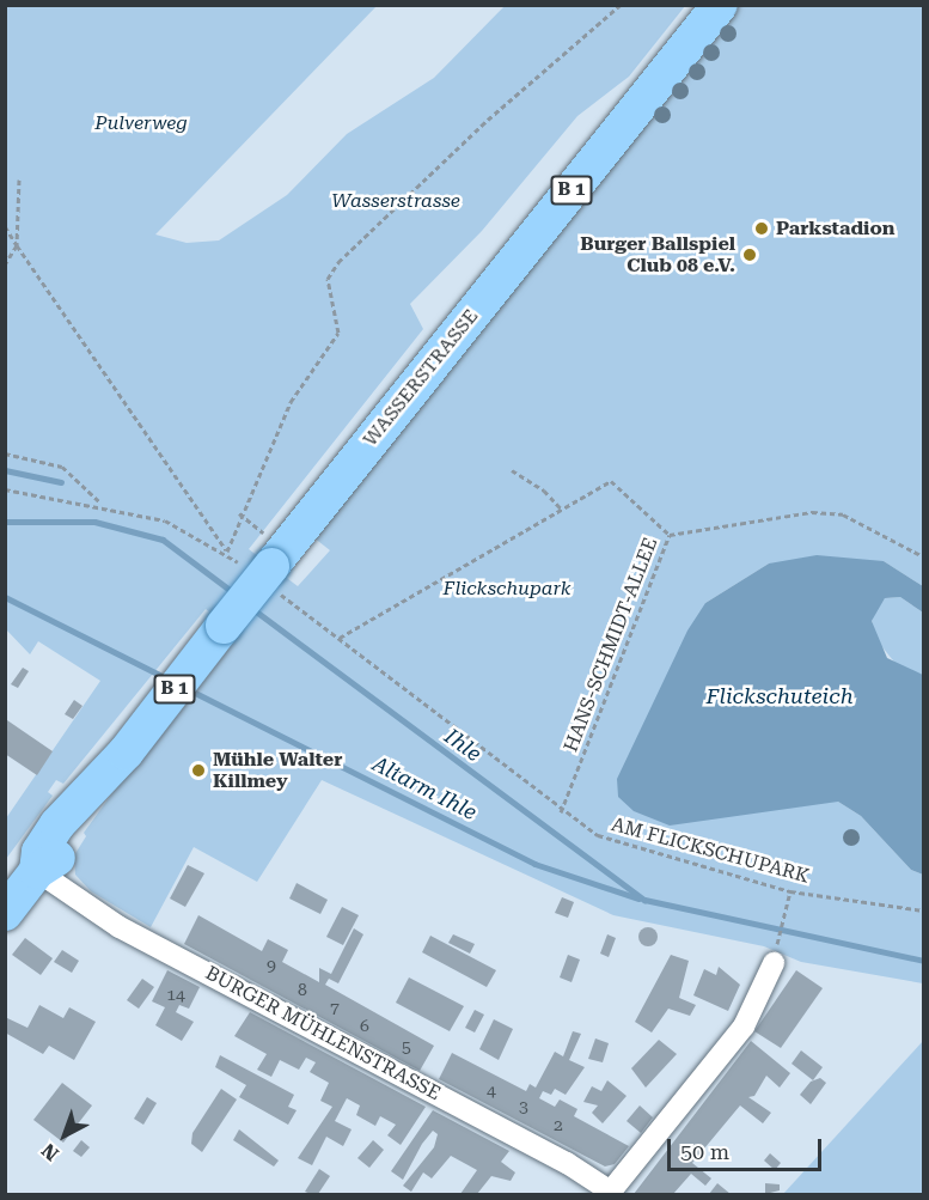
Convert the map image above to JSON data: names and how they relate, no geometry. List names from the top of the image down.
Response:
{
  "streets": {
    "main road": ["B 1", "WASSERSTRASSE"],
    "street": ["BURGER MÜHLENSTRASSE"],
    "path": ["HANS-SCHMIDT-ALLEE", "AM FLICKSCHUPARK"]
  },
  "crossings": [
    ["WASSERSTRASSE", "AM FLICKSCHUPARK"],
    ["WASSERSTRASSE", "BURGER MÜHLENSTRASSE"],
    ["HANS-SCHMIDT-ALLEE", "AM FLICKSCHUPARK"]
  ],
  "water": ["Flickschuteich", "Ihle", "Altarm Ihle"],
  "parks": ["Pulverweg", "Wasserstrasse", "Flickschupark"],
  "places": ["Parkstadion", "Burger Ballspiel Club 08 e.V.", "Mühle Walter Killmey"],
  "house_numbers": [
    "9",
    "8",
    "14",
    "7",
    "6",
    "5",
    "4",
    "3",
    "2"
  ],
  "scale_bar": "50 m",
  "north": "bottom left"
}
